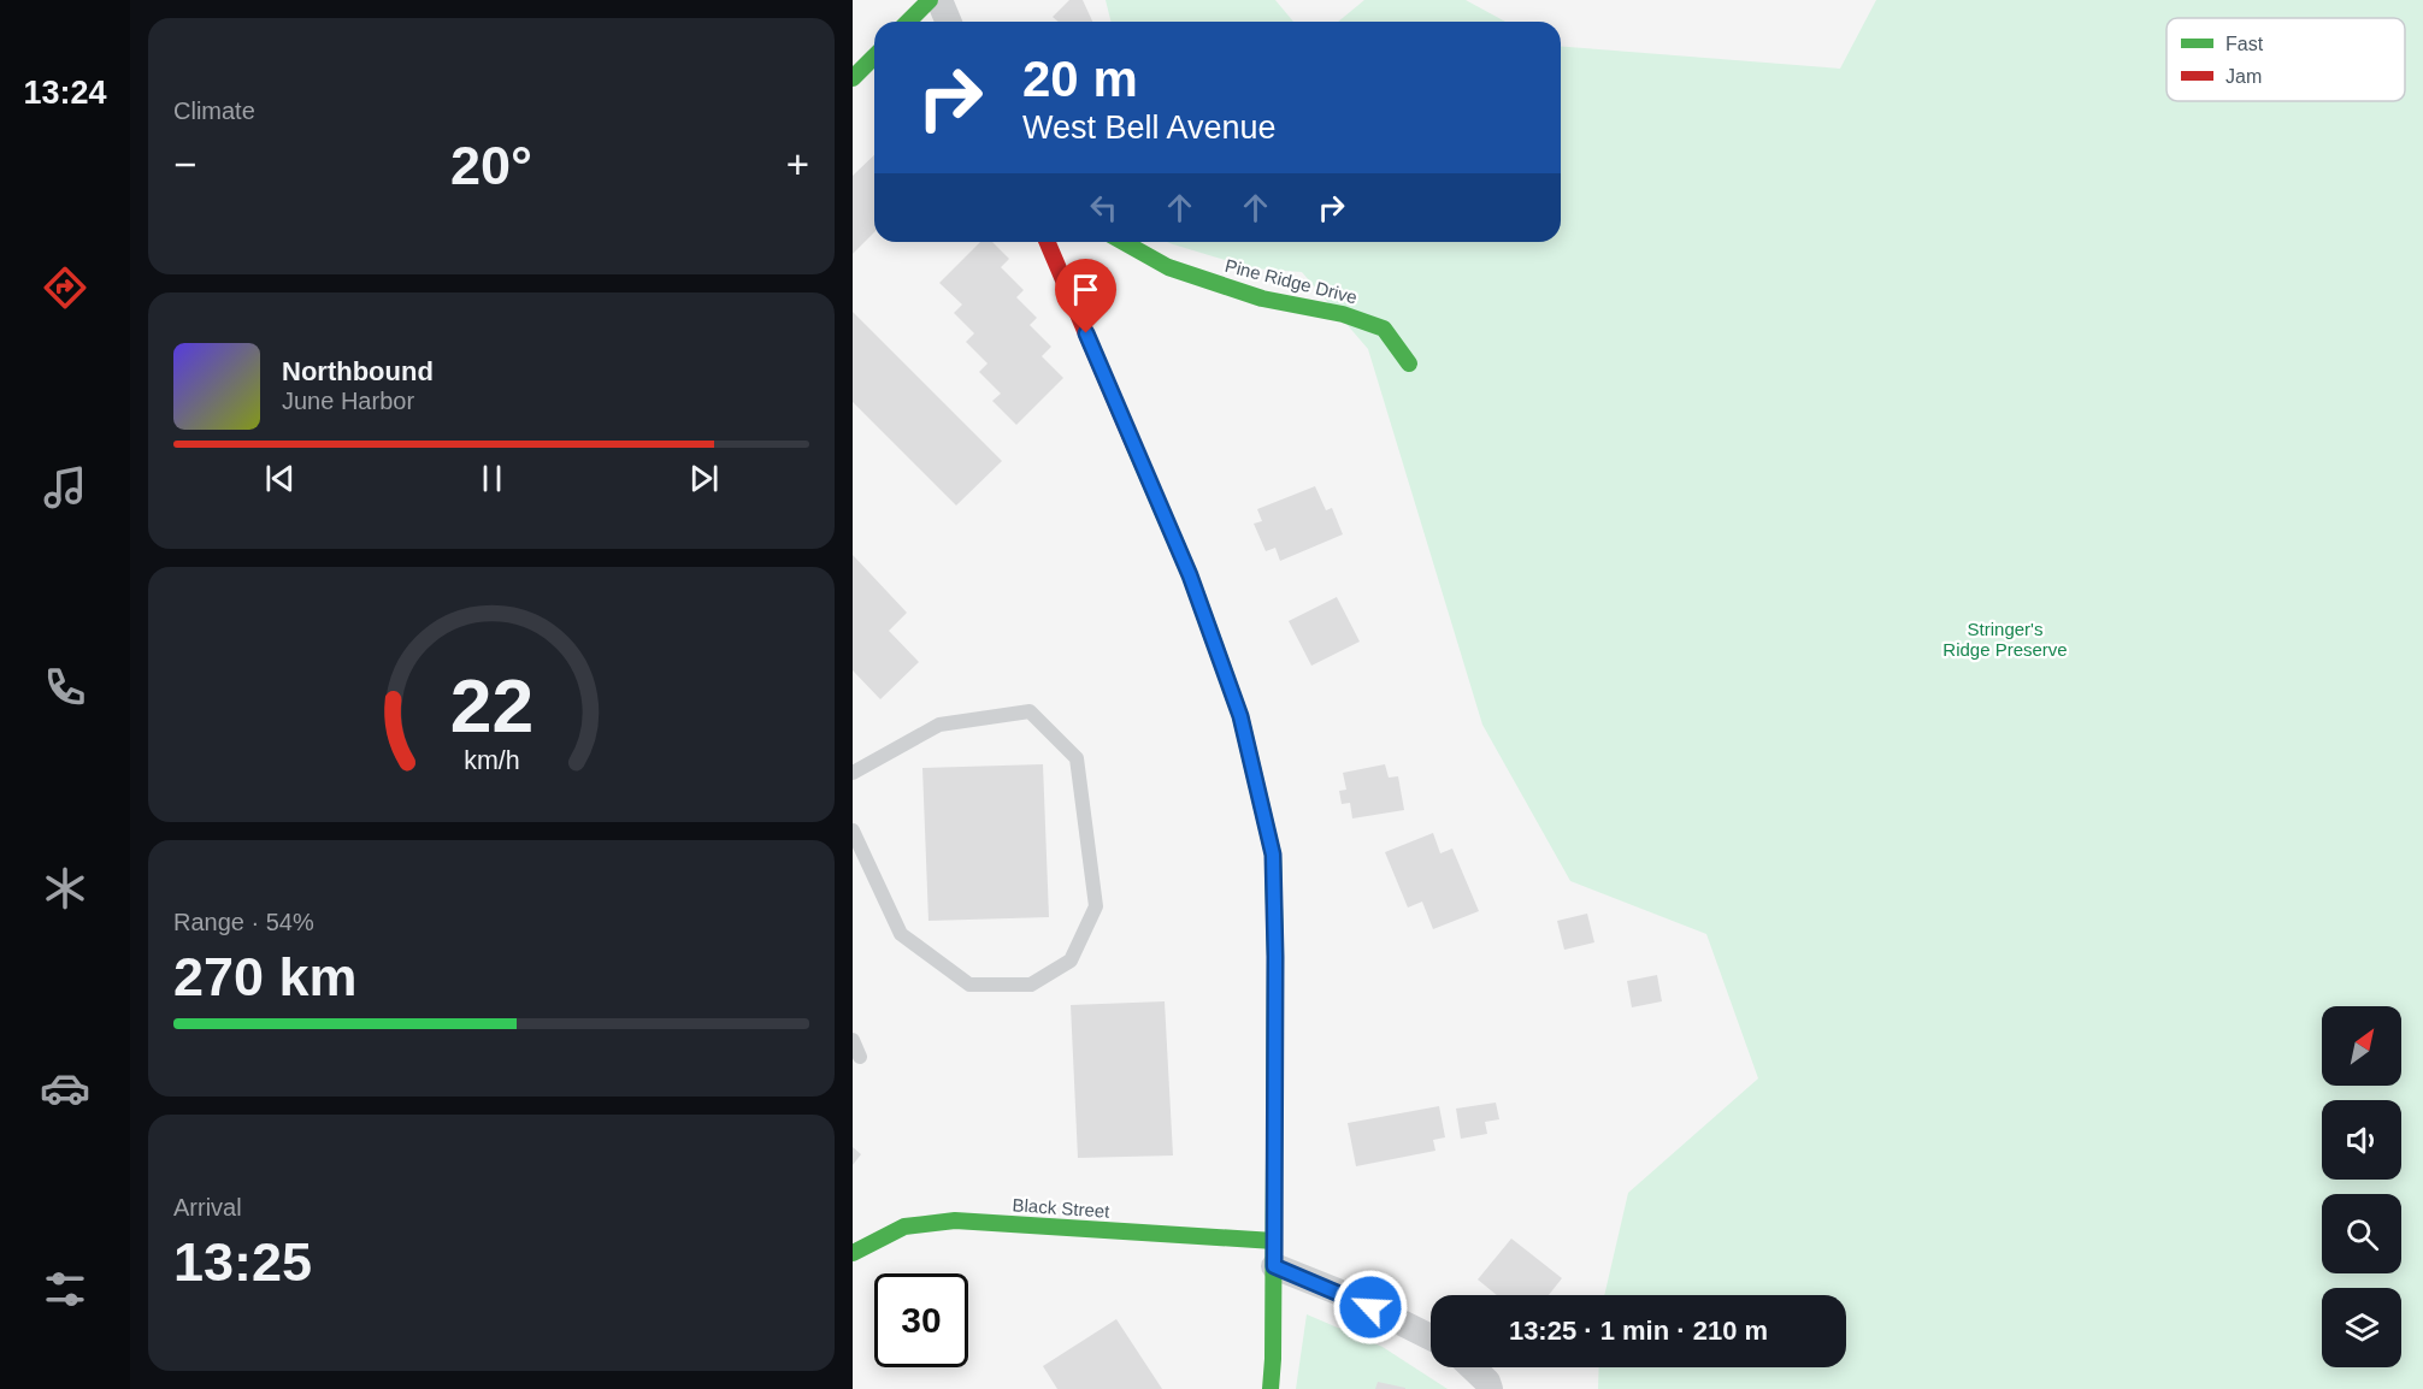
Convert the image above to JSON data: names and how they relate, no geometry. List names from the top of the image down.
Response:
{
  "streets": {
    "street": ["Pine Ridge Drive", "Black Street"]
  },
  "parks": ["Stringer's Ridge Preserve"],
  "legend": ["Fast", "Jam"],
  "north": "top right",
  "page": {
    "tabs": "13:24",
    "tile": [
      "Climate",
      ["Range · 54%", "270 km"],
      ["Arrival", "13:25"]
    ],
    "turn": ["20 m", "West Bell Avenue"],
    "heat": ["−", "20°", "+"],
    "song": ["Northbound", "June Harbor"],
    "limit": "30",
    "trip": "13:25 · 1 min · 210 m",
    "gauge": ["22", "km/h"]
  }
}
